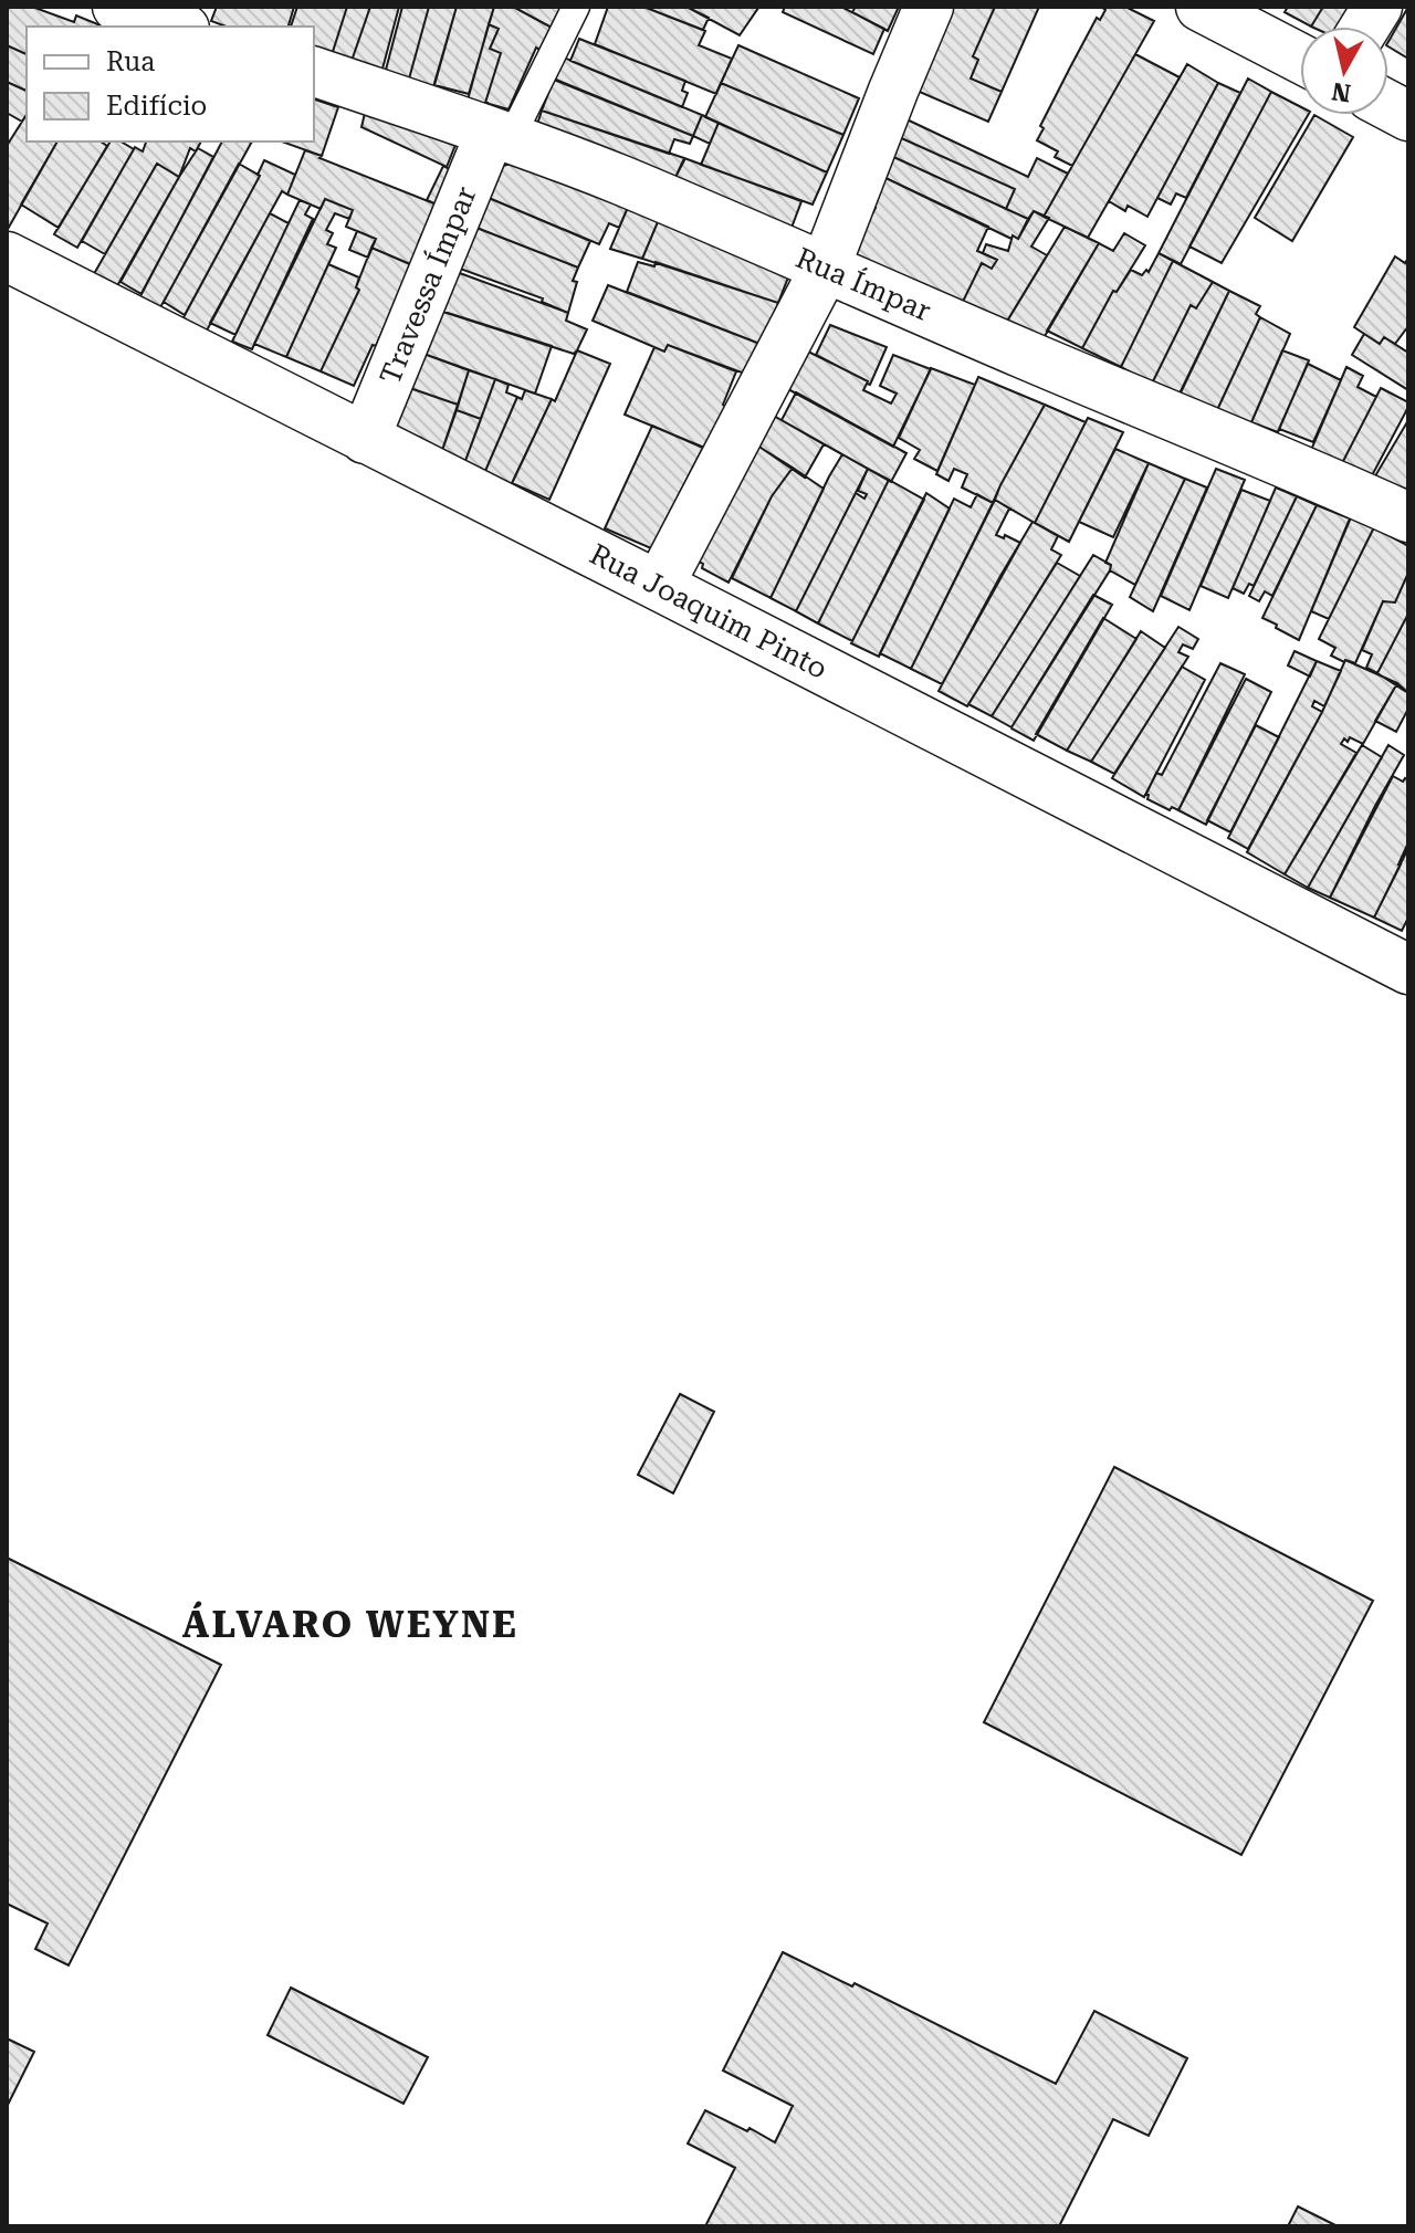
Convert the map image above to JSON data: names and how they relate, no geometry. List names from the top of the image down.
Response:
{
  "streets": {
    "street": ["Rua Ímpar", "Travessa Ímpar", "Rua Joaquim Pinto"]
  },
  "crossings": [
    ["Rua Ímpar", "Travessa Ímpar"],
    ["Travessa Ímpar", "Rua Joaquim Pinto"]
  ],
  "districts": ["ÁLVARO WEYNE"],
  "legend": ["Rua", "Edifício"],
  "north": "bottom"
}
